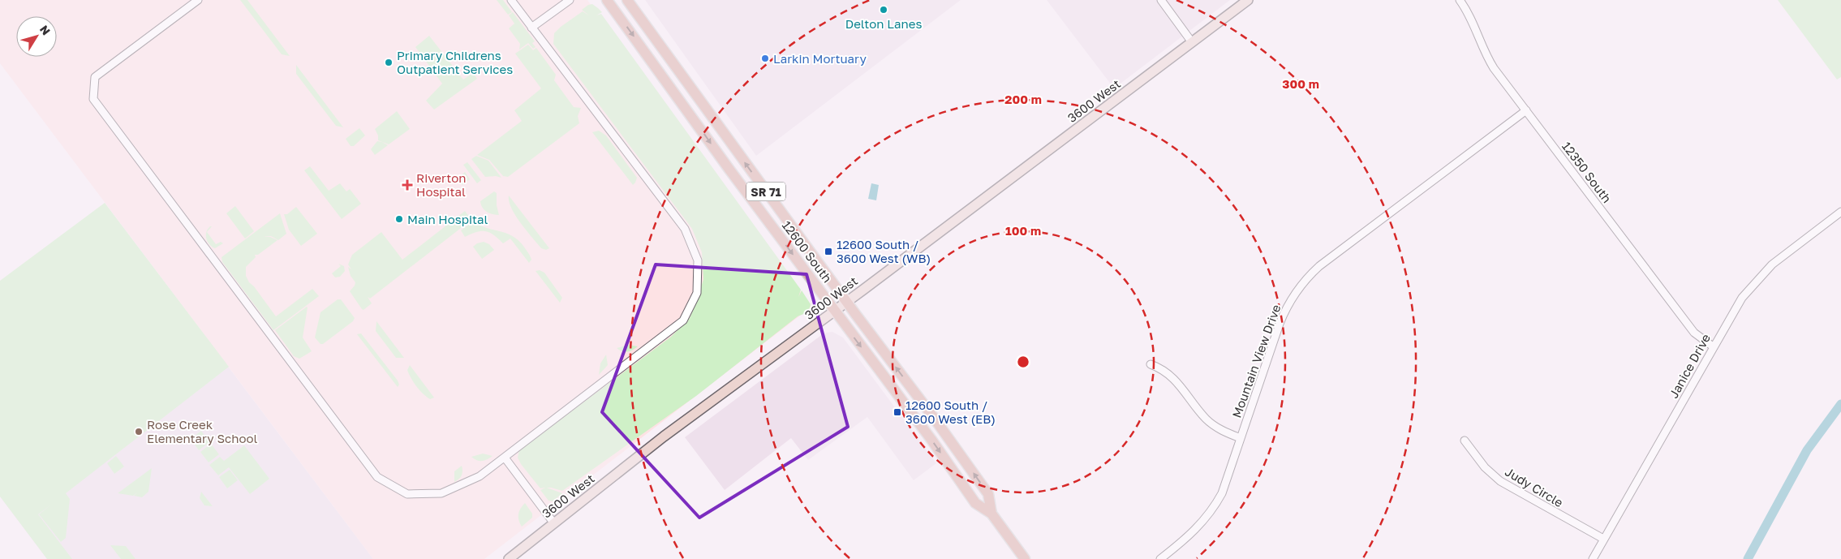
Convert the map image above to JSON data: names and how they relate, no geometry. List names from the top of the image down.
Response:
{
  "streets": {
    "main road": ["3600 West", "SR 71", "12600 South"],
    "street": [
      "12350 South",
      "Mountain View Drive",
      "Janice Drive",
      "Judy Circle"
    ]
  },
  "crossings": [
    ["3600 West", "12600 South"],
    ["12350 South", "Mountain View Drive"],
    ["12350 South", "Janice Drive"],
    ["Janice Drive", "Judy Circle"]
  ],
  "places": {
    "other": [
      "Delton Lanes",
      "Larkin Mortuary",
      "Primary Childrens Outpatient Services",
      "Main Hospital",
      "Rose Creek Elementary School"
    ],
    "health": ["Riverton Hospital"],
    "transit": ["12600 South / 3600 West (WB)", "12600 South / 3600 West (EB)"]
  },
  "north": "top right",
  "rings": ["300 m", "200 m", "100 m"]
}
